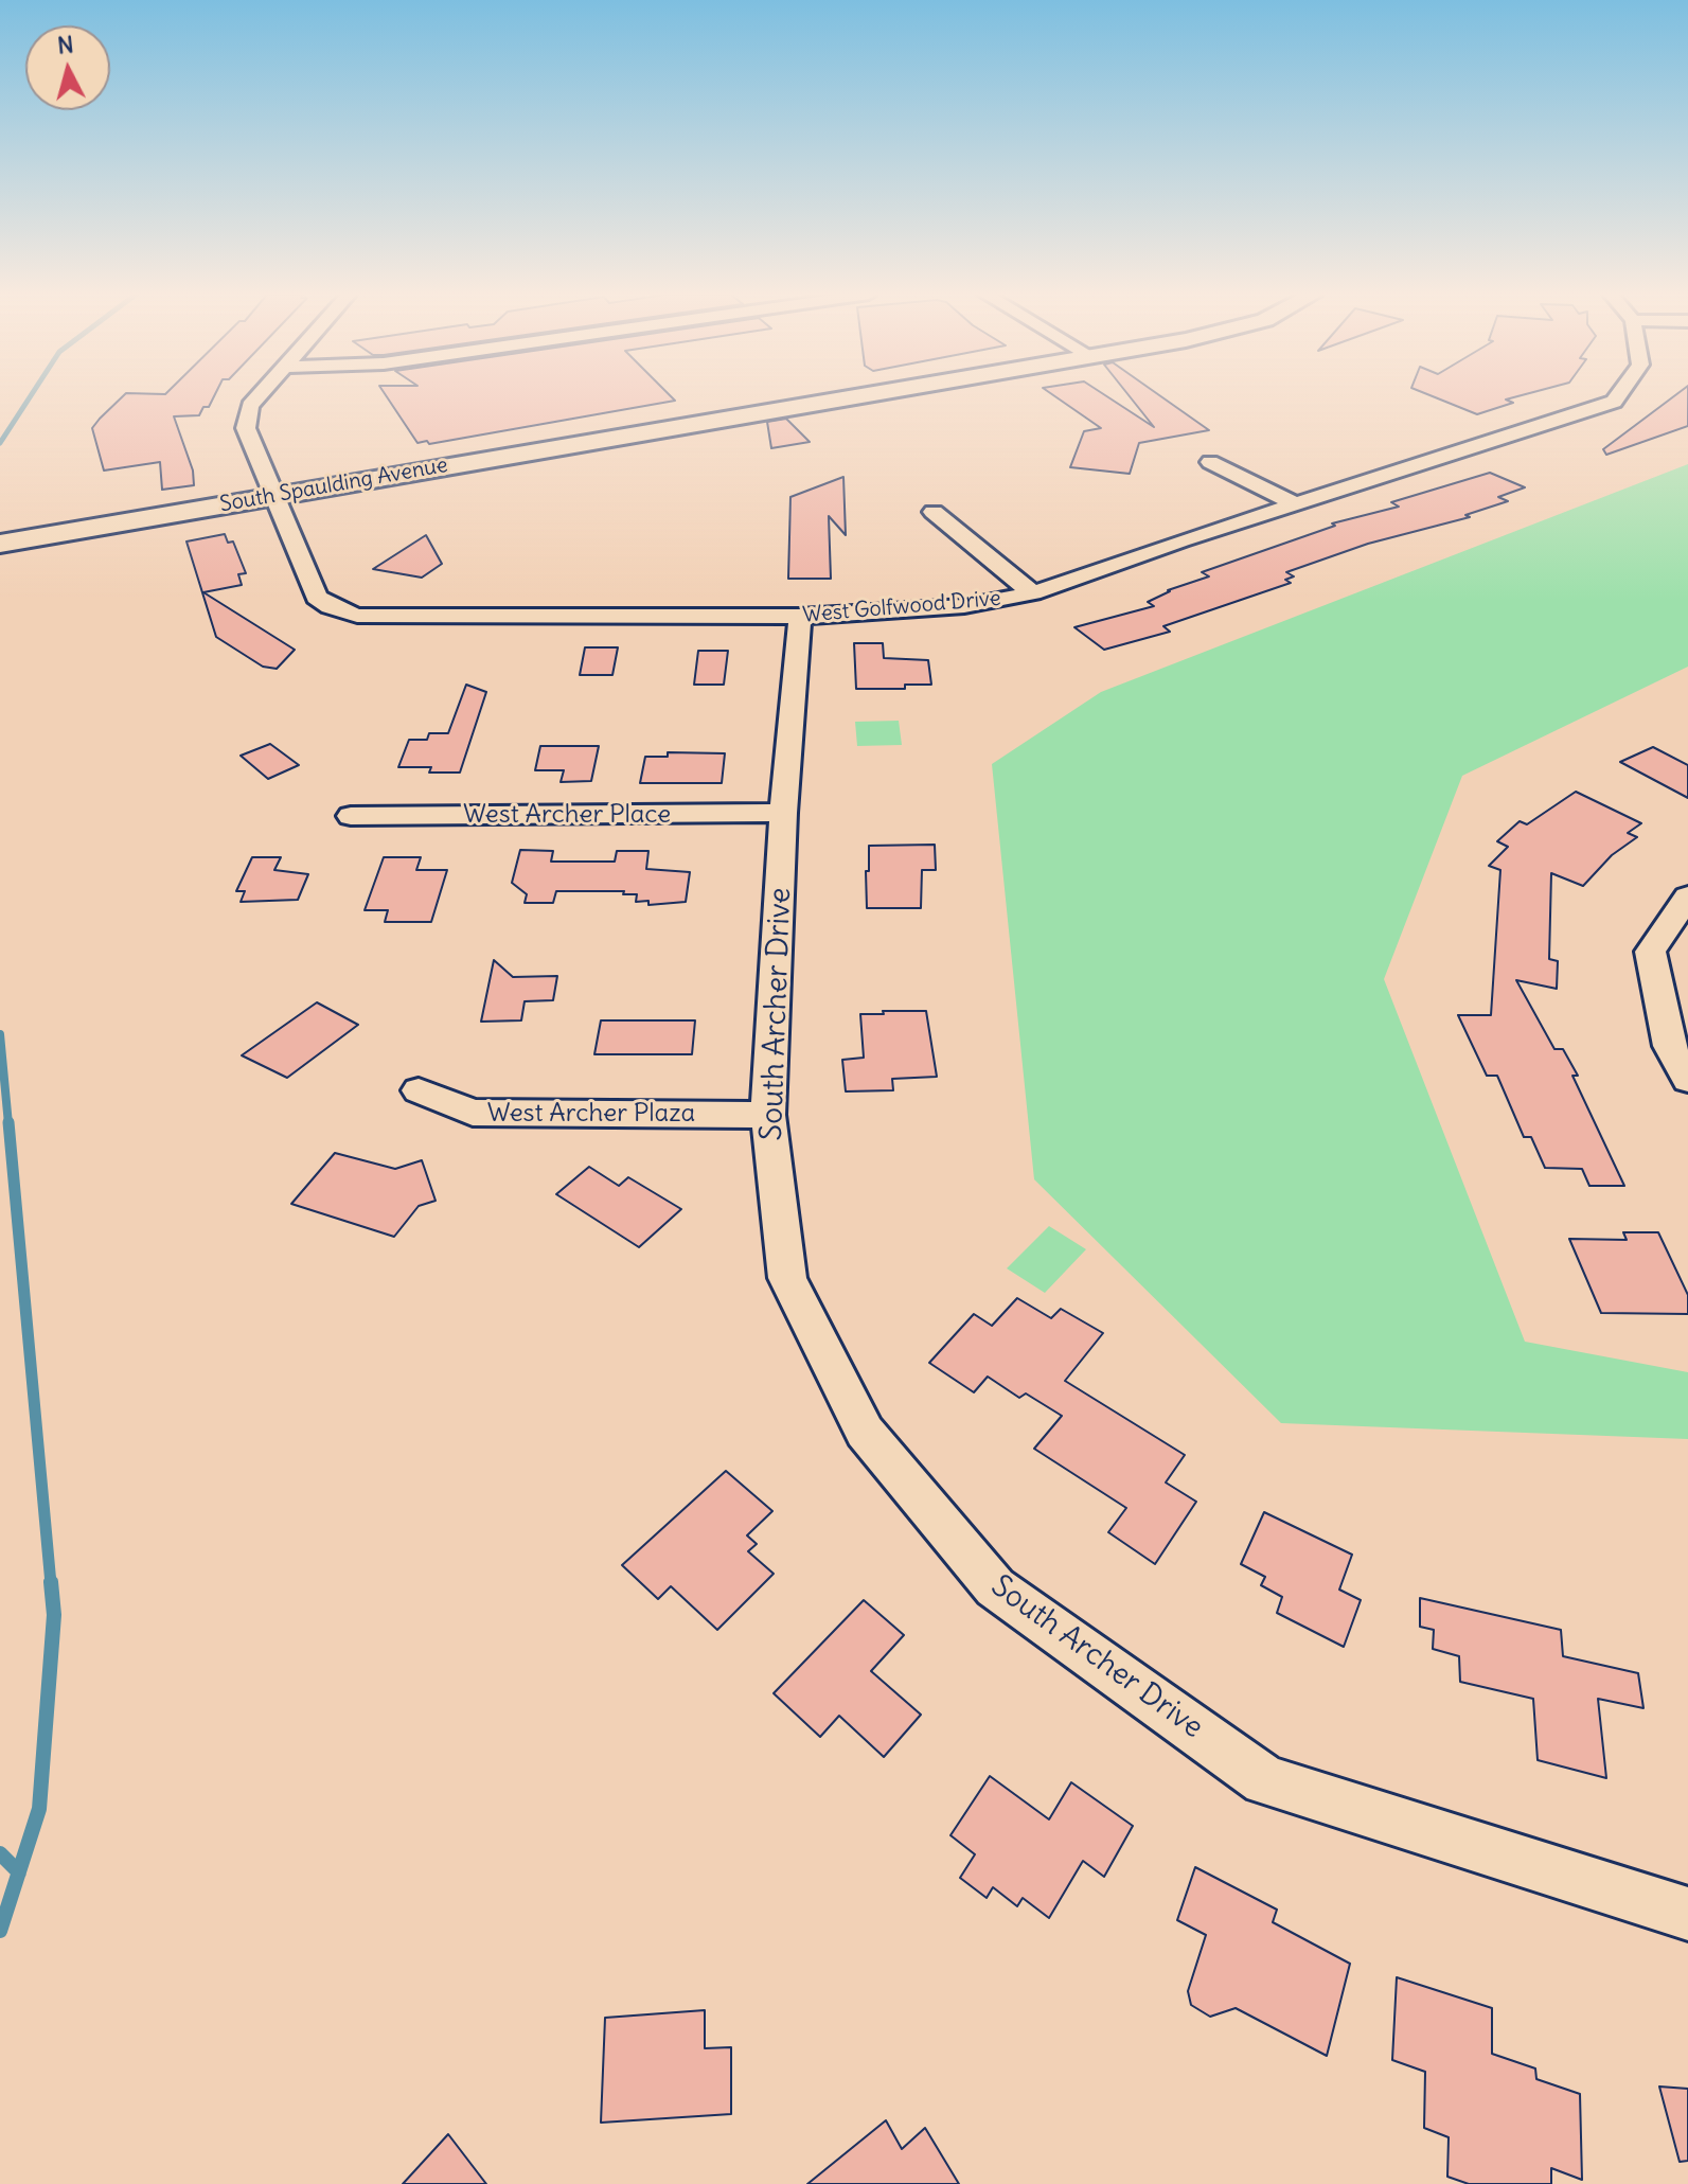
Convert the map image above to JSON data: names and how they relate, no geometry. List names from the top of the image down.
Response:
{
  "streets": {
    "street": [
      "South Spaulding Avenue",
      "West Golfwood Drive",
      "West Archer Place",
      "South Archer Drive",
      "West Archer Plaza"
    ]
  },
  "crossings": [
    ["South Spaulding Avenue", "West Golfwood Drive"],
    ["West Golfwood Drive", "South Archer Drive"],
    ["West Archer Place", "South Archer Drive"],
    ["South Archer Drive", "West Archer Plaza"]
  ],
  "north": "top"
}
